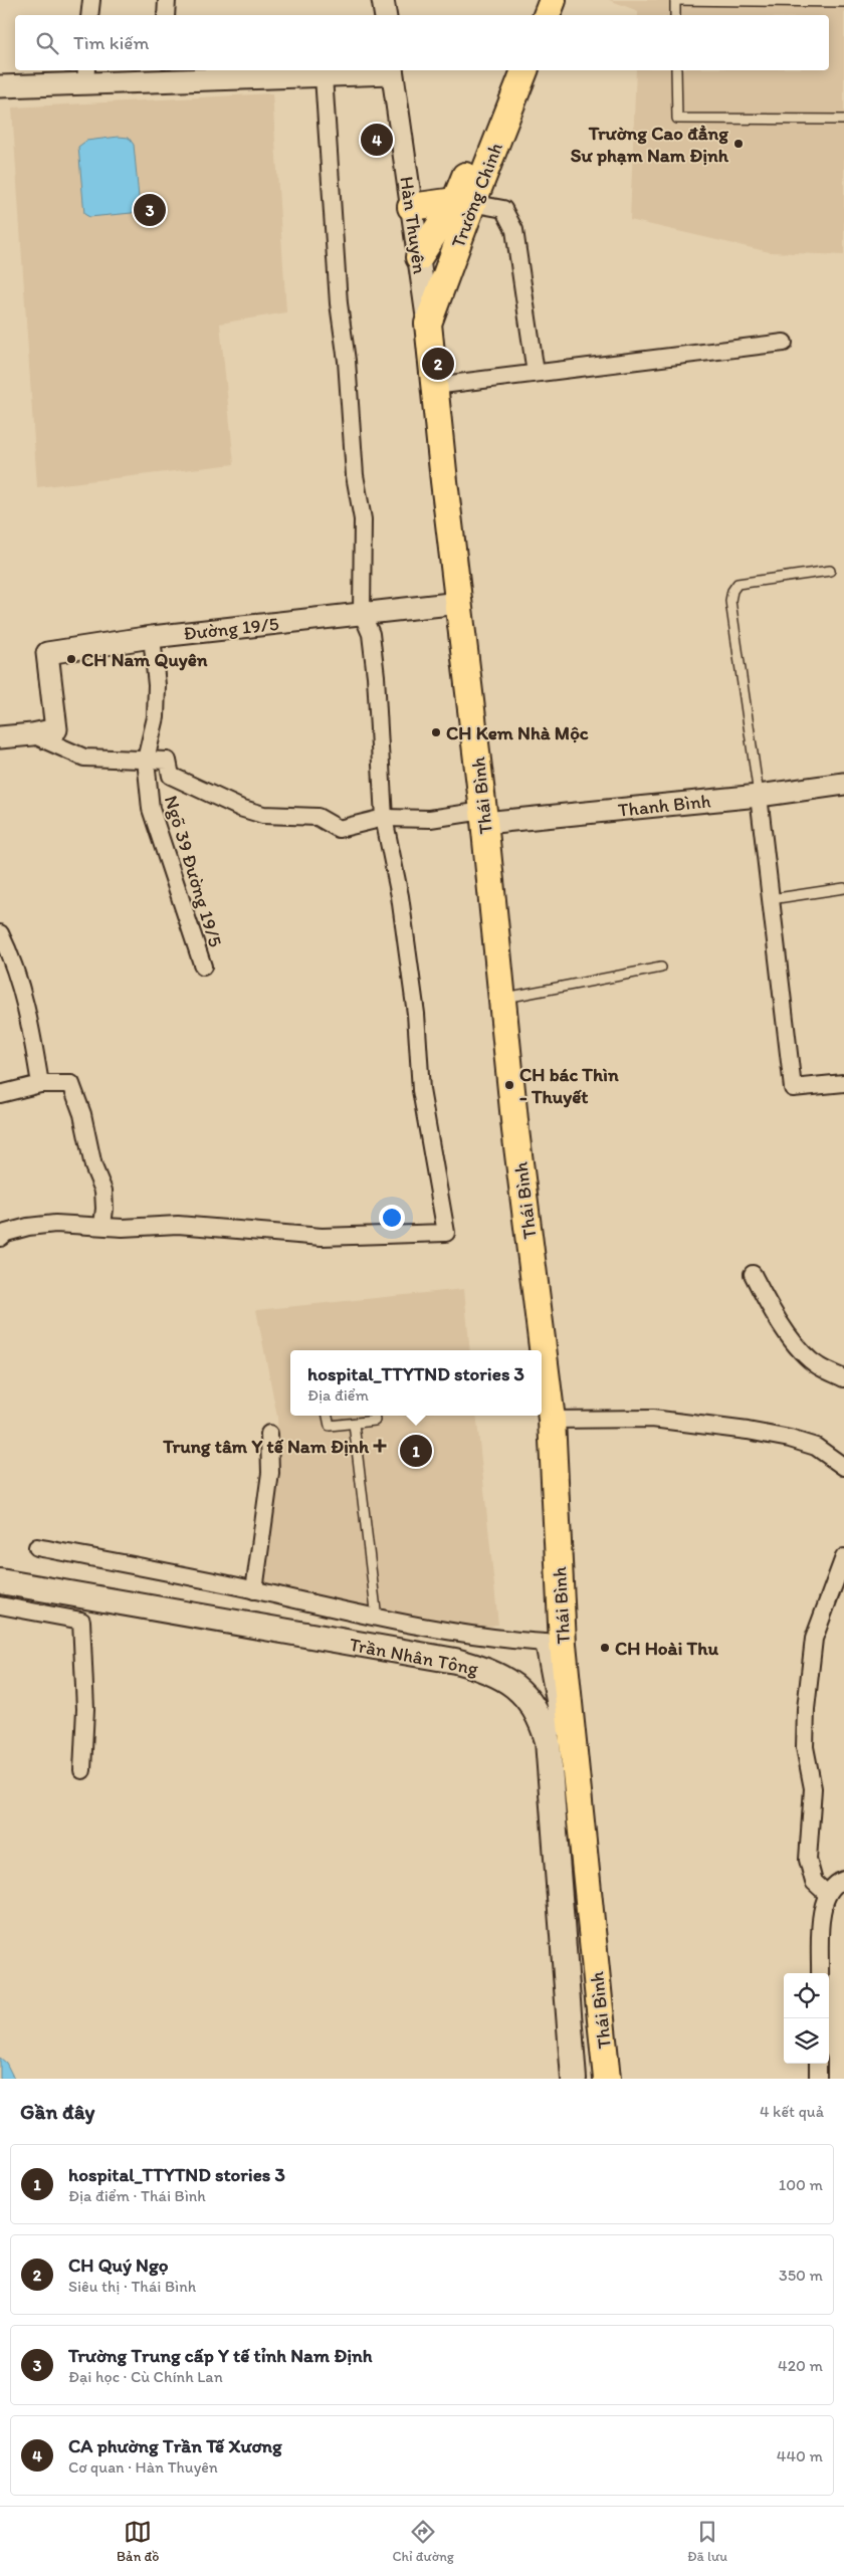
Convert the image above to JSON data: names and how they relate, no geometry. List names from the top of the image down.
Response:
{
  "streets": {
    "main road": ["Trường Chinh", "Thái Bình", "Trần Nhân Tông"],
    "street": [
      "Hàn Thuyên",
      "Đường 19/5",
      "Thanh Bình",
      "Ngõ 39 Đường 19/5"
    ]
  },
  "crossings": [
    ["Trường Chinh", "Hàn Thuyên"],
    ["Trường Chinh", "Thái Bình"],
    ["Hàn Thuyên", "Thái Bình"],
    ["Đường 19/5", "Thái Bình"],
    ["Đường 19/5", "Ngõ 39 Đường 19/5"],
    ["Thái Bình", "Thanh Bình"]
  ],
  "places": {
    "other": [
      "Trường Cao đẳng Sư phạm Nam Định",
      "CH Nam Quyên",
      "CH Kem Nhà Mộc",
      "CH bác Thìn - Thuyết",
      "CH Hoài Thu"
    ],
    "health": ["Trung tâm Y tế Nam Định"]
  },
  "page": {
    "search": "Tìm kiếm",
    "pins": [
      "4",
      "3",
      "2",
      "1"
    ],
    "popup": ["hospital_TTYTND stories 3", "Địa điểm"],
    "heading": ["Gần đây", "4 kết quả"],
    "list": [
      {
        "mark": "1",
        "name": "hospital_TTYTND stories 3",
        "note": "Địa điểm · Thái Bình",
        "value": "100 m"
      },
      {
        "mark": "2",
        "name": "CH Quý Ngọ",
        "note": "Siêu thị · Thái Bình",
        "value": "350 m"
      },
      {
        "mark": "3",
        "name": "Trường Trung cấp Y tế tỉnh Nam Định",
        "note": "Đại học · Cù Chính Lan",
        "value": "420 m"
      },
      {
        "mark": "4",
        "name": "CA phường Trần Tế Xương",
        "note": "Cơ quan · Hàn Thuyên",
        "value": "440 m"
      }
    ],
    "nav": ["Bản đồ", "Chỉ đường", "Đã lưu"]
  }
}
